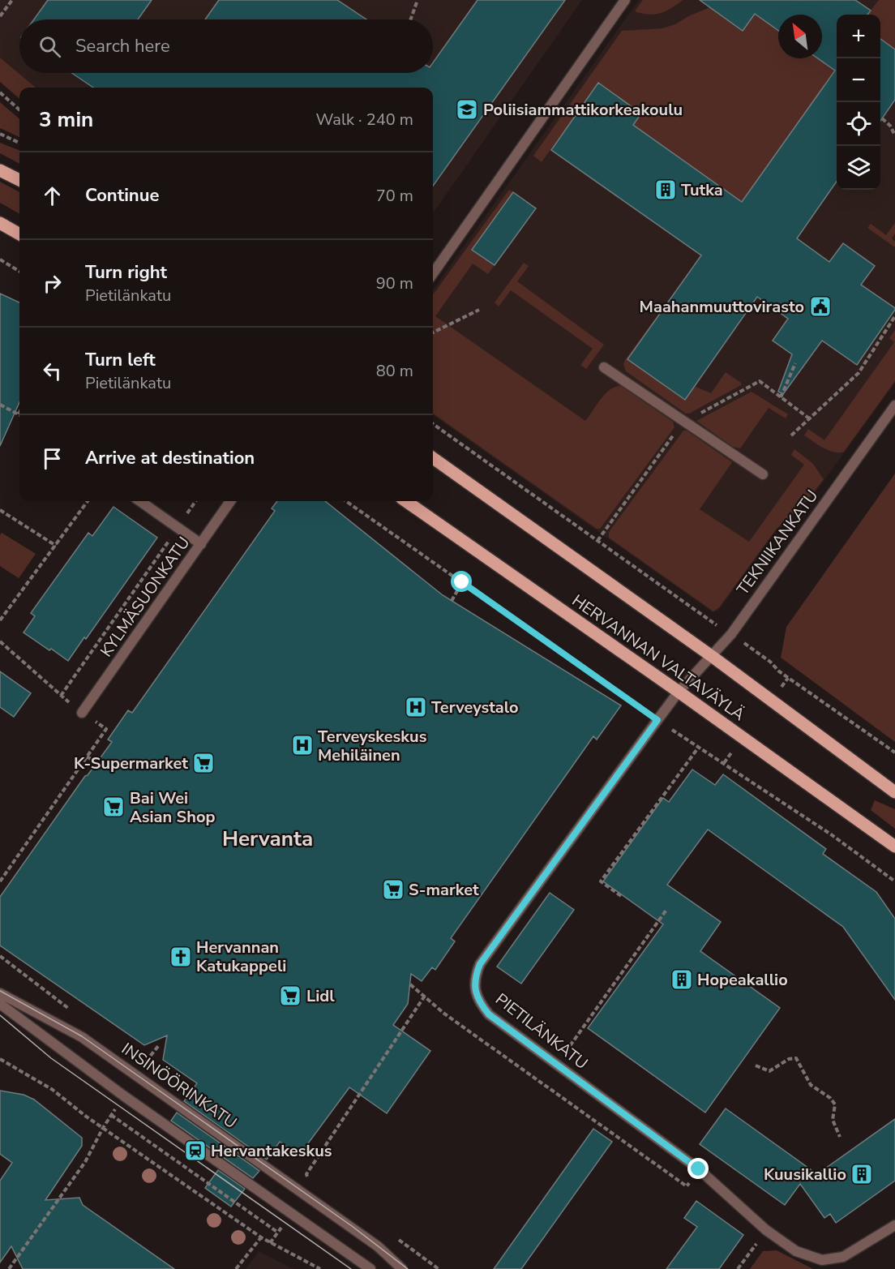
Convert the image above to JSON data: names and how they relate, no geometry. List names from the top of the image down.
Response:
{
  "streets": {
    "main road": ["HERVANNAN VALTAVÄYLÄ"],
    "street": [
      "TEKNIIKANKATU",
      "KYLMÄSUONKATU",
      "PIETILÄNKATU",
      "INSINÖÖRINKATU"
    ]
  },
  "crossings": [
    ["TEKNIIKANKATU", "HERVANNAN VALTAVÄYLÄ"],
    ["TEKNIIKANKATU", "PIETILÄNKATU"],
    ["HERVANNAN VALTAVÄYLÄ", "PIETILÄNKATU"]
  ],
  "districts": ["Hervanta"],
  "places": {
    "school or university": ["Poliisiammattikorkeakoulu"],
    "building": ["Tutka", "Hopeakallio", "Kuusikallio"],
    "public building": ["Maahanmuuttovirasto"],
    "hospital": ["Terveystalo", "Terveyskeskus Mehiläinen"],
    "supermarket": [
      "K-Supermarket",
      "Bai Wei Asian Shop",
      "S-market",
      "Lidl"
    ],
    "church": ["Hervannan Katukappeli"],
    "station": ["Hervantakeskus"]
  },
  "north": "top left",
  "page": {
    "map_buttons": ["+", "−"],
    "search": "Search here",
    "heading": ["3 min", "Walk · 240 m"],
    "list": [
      ["Continue", "70 m"],
      ["Turn right", "Pietilänkatu", "90 m"],
      ["Turn left", "Pietilänkatu", "80 m"],
      "Arrive at destination"
    ]
  }
}
